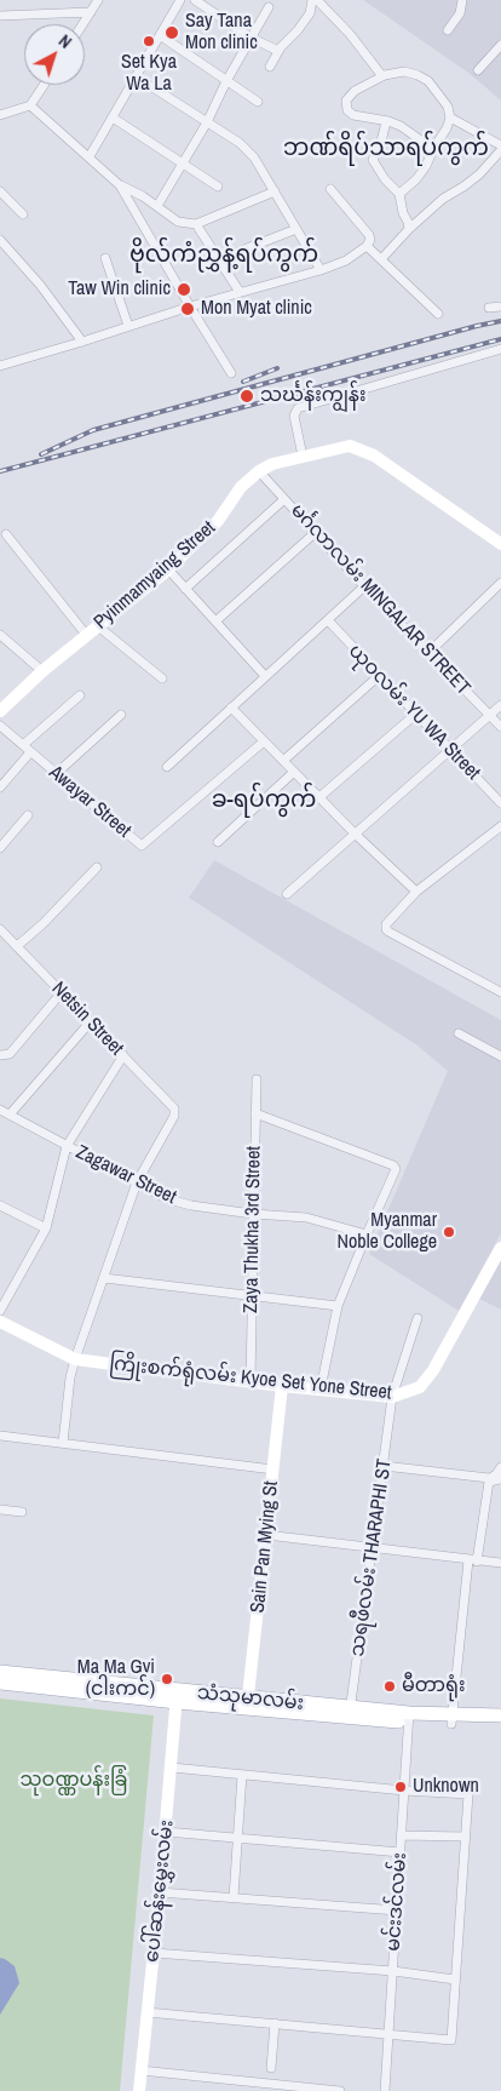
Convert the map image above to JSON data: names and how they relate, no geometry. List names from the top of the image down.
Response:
{
  "streets": {
    "main road": ["သံသုမာလမ်း"],
    "street": [
      "Pyinmamyaing Street",
      "မင်္ဂလာလမ်း MINGALAR STREET",
      "ယုဝလမ်း YU WA Street",
      "Awayar Street",
      "Netsin Street",
      "Zagawar Street",
      "Zaya Thukha 3rd Street",
      "ကြိုးစက်ရုံလမ်း Kyoe Set Yone Street",
      "Sain Pan Mying St",
      "သရဖီလမ်း THARAPHI ST",
      "ပေါ်ဆန်းမွှေးလမ်း",
      "မင်းဒင်လမ်း"
    ]
  },
  "crossings": [
    ["Pyinmamyaing Street", "မင်္ဂလာလမ်း MINGALAR STREET"],
    ["Netsin Street", "Zagawar Street"],
    ["Zagawar Street", "Zaya Thukha 3rd Street"],
    ["Zaya Thukha 3rd Street", "ကြိုးစက်ရုံလမ်း Kyoe Set Yone Street"],
    ["ကြိုးစက်ရုံလမ်း Kyoe Set Yone Street", "Sain Pan Mying St"],
    ["ကြိုးစက်ရုံလမ်း Kyoe Set Yone Street", "သရဖီလမ်း THARAPHI ST"],
    ["Sain Pan Mying St", "သံသုမာလမ်း"],
    ["သရဖီလမ်း THARAPHI ST", "သံသုမာလမ်း"],
    ["သံသုမာလမ်း", "ပေါ်ဆန်းမွှေးလမ်း"],
    ["သံသုမာလမ်း", "မင်းဒင်လမ်း"]
  ],
  "districts": ["ဘဏ်ရိပ်သာရပ်ကွက်", "ဗိုလ်ကံညွှန့်ရပ်ကွက်", "ခ-ရပ်ကွက်"],
  "parks": ["သုဝဏ္ဏပန်းခြံ"],
  "places": [
    "Say Tana Mon clinic",
    "Set Kya Wa La",
    "Taw Win clinic",
    "Mon Myat clinic",
    "သင်္ဃန်းကျွန်း",
    "Myanmar Noble College",
    "Ma Ma Gyi (ငါးကင်)",
    "မီတာရုံး",
    "Unknown"
  ],
  "north": "top right"
}
